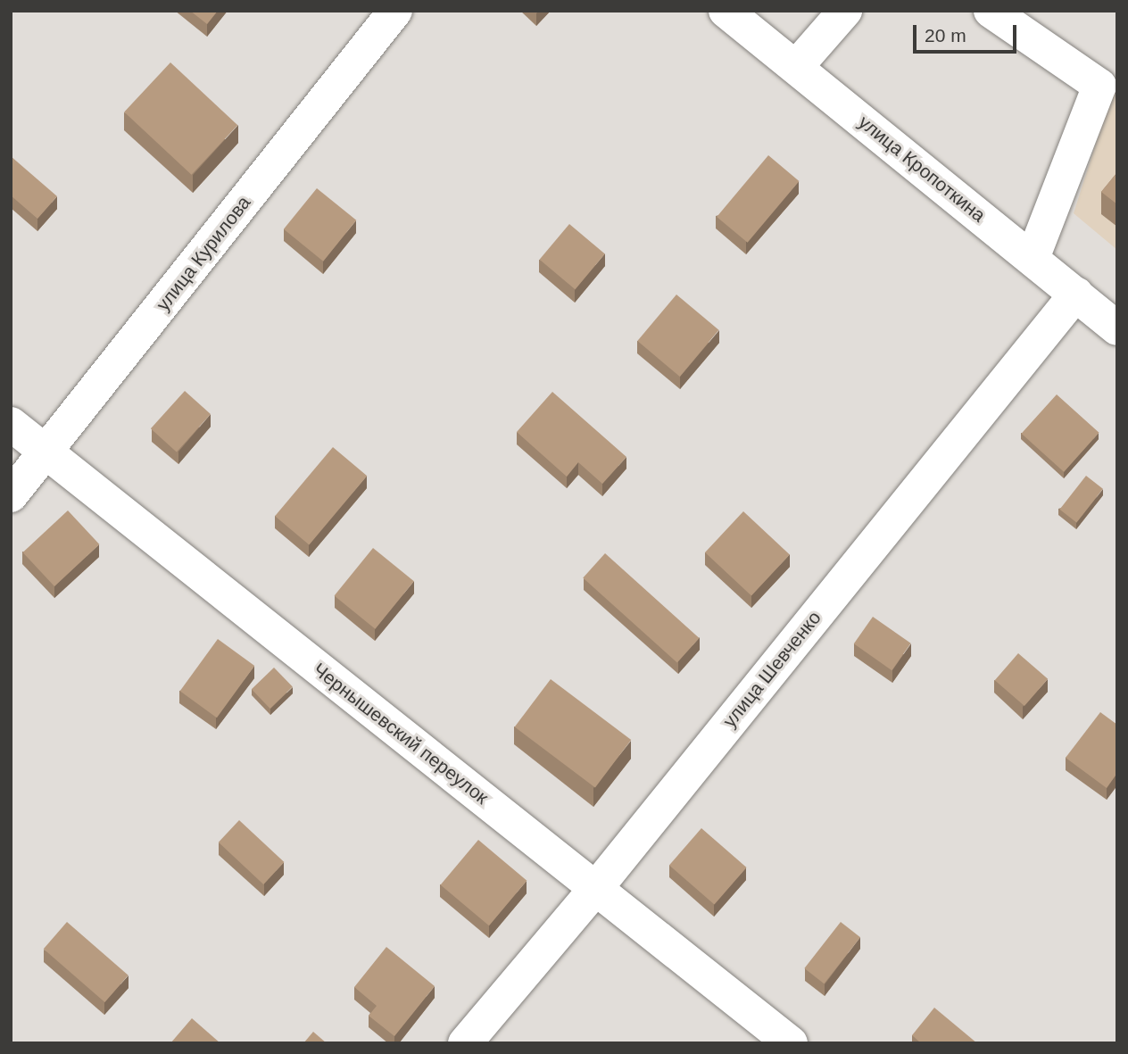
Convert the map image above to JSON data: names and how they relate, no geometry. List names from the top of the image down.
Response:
{
  "streets": {
    "street": [
      "улица Кропоткина",
      "улица Курилова",
      "улица Шевченко",
      "Чернышевский переулок"
    ]
  },
  "crossings": [
    ["улица Кропоткина", "улица Шевченко"],
    ["улица Курилова", "Чернышевский переулок"],
    ["улица Шевченко", "Чернышевский переулок"]
  ],
  "scale_bar": "20 m"
}
